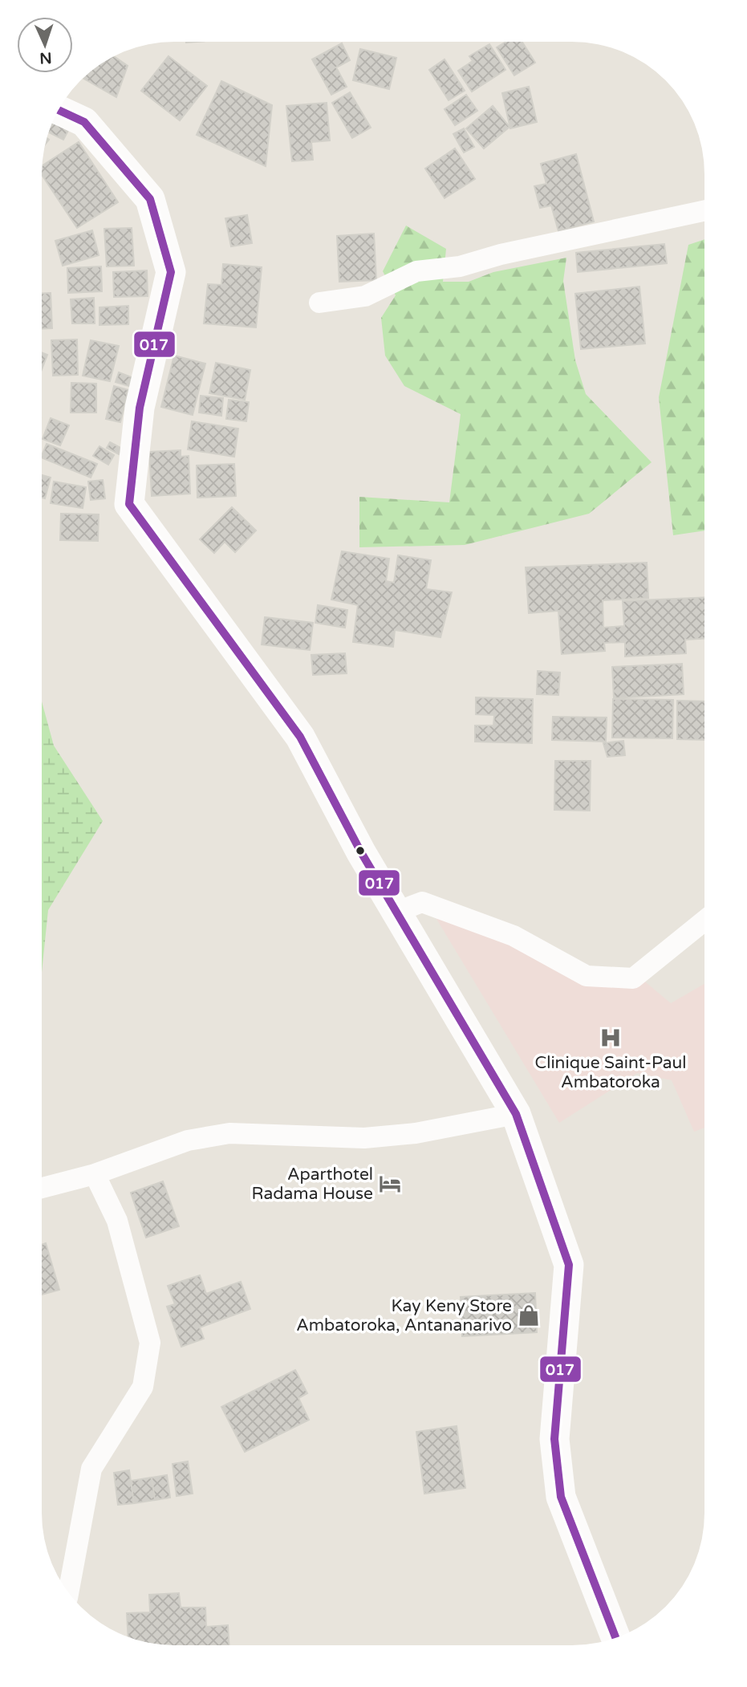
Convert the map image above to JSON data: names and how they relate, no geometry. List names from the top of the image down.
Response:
{
  "places": {
    "hospital": ["Clinique Saint-Paul Ambatoroka"],
    "hotel": ["Aparthotel Radama House"],
    "shop": ["Kay Keny Store Ambatoroka, Antananarivo"]
  },
  "lines": ["transit line 017"],
  "north": "bottom"
}
